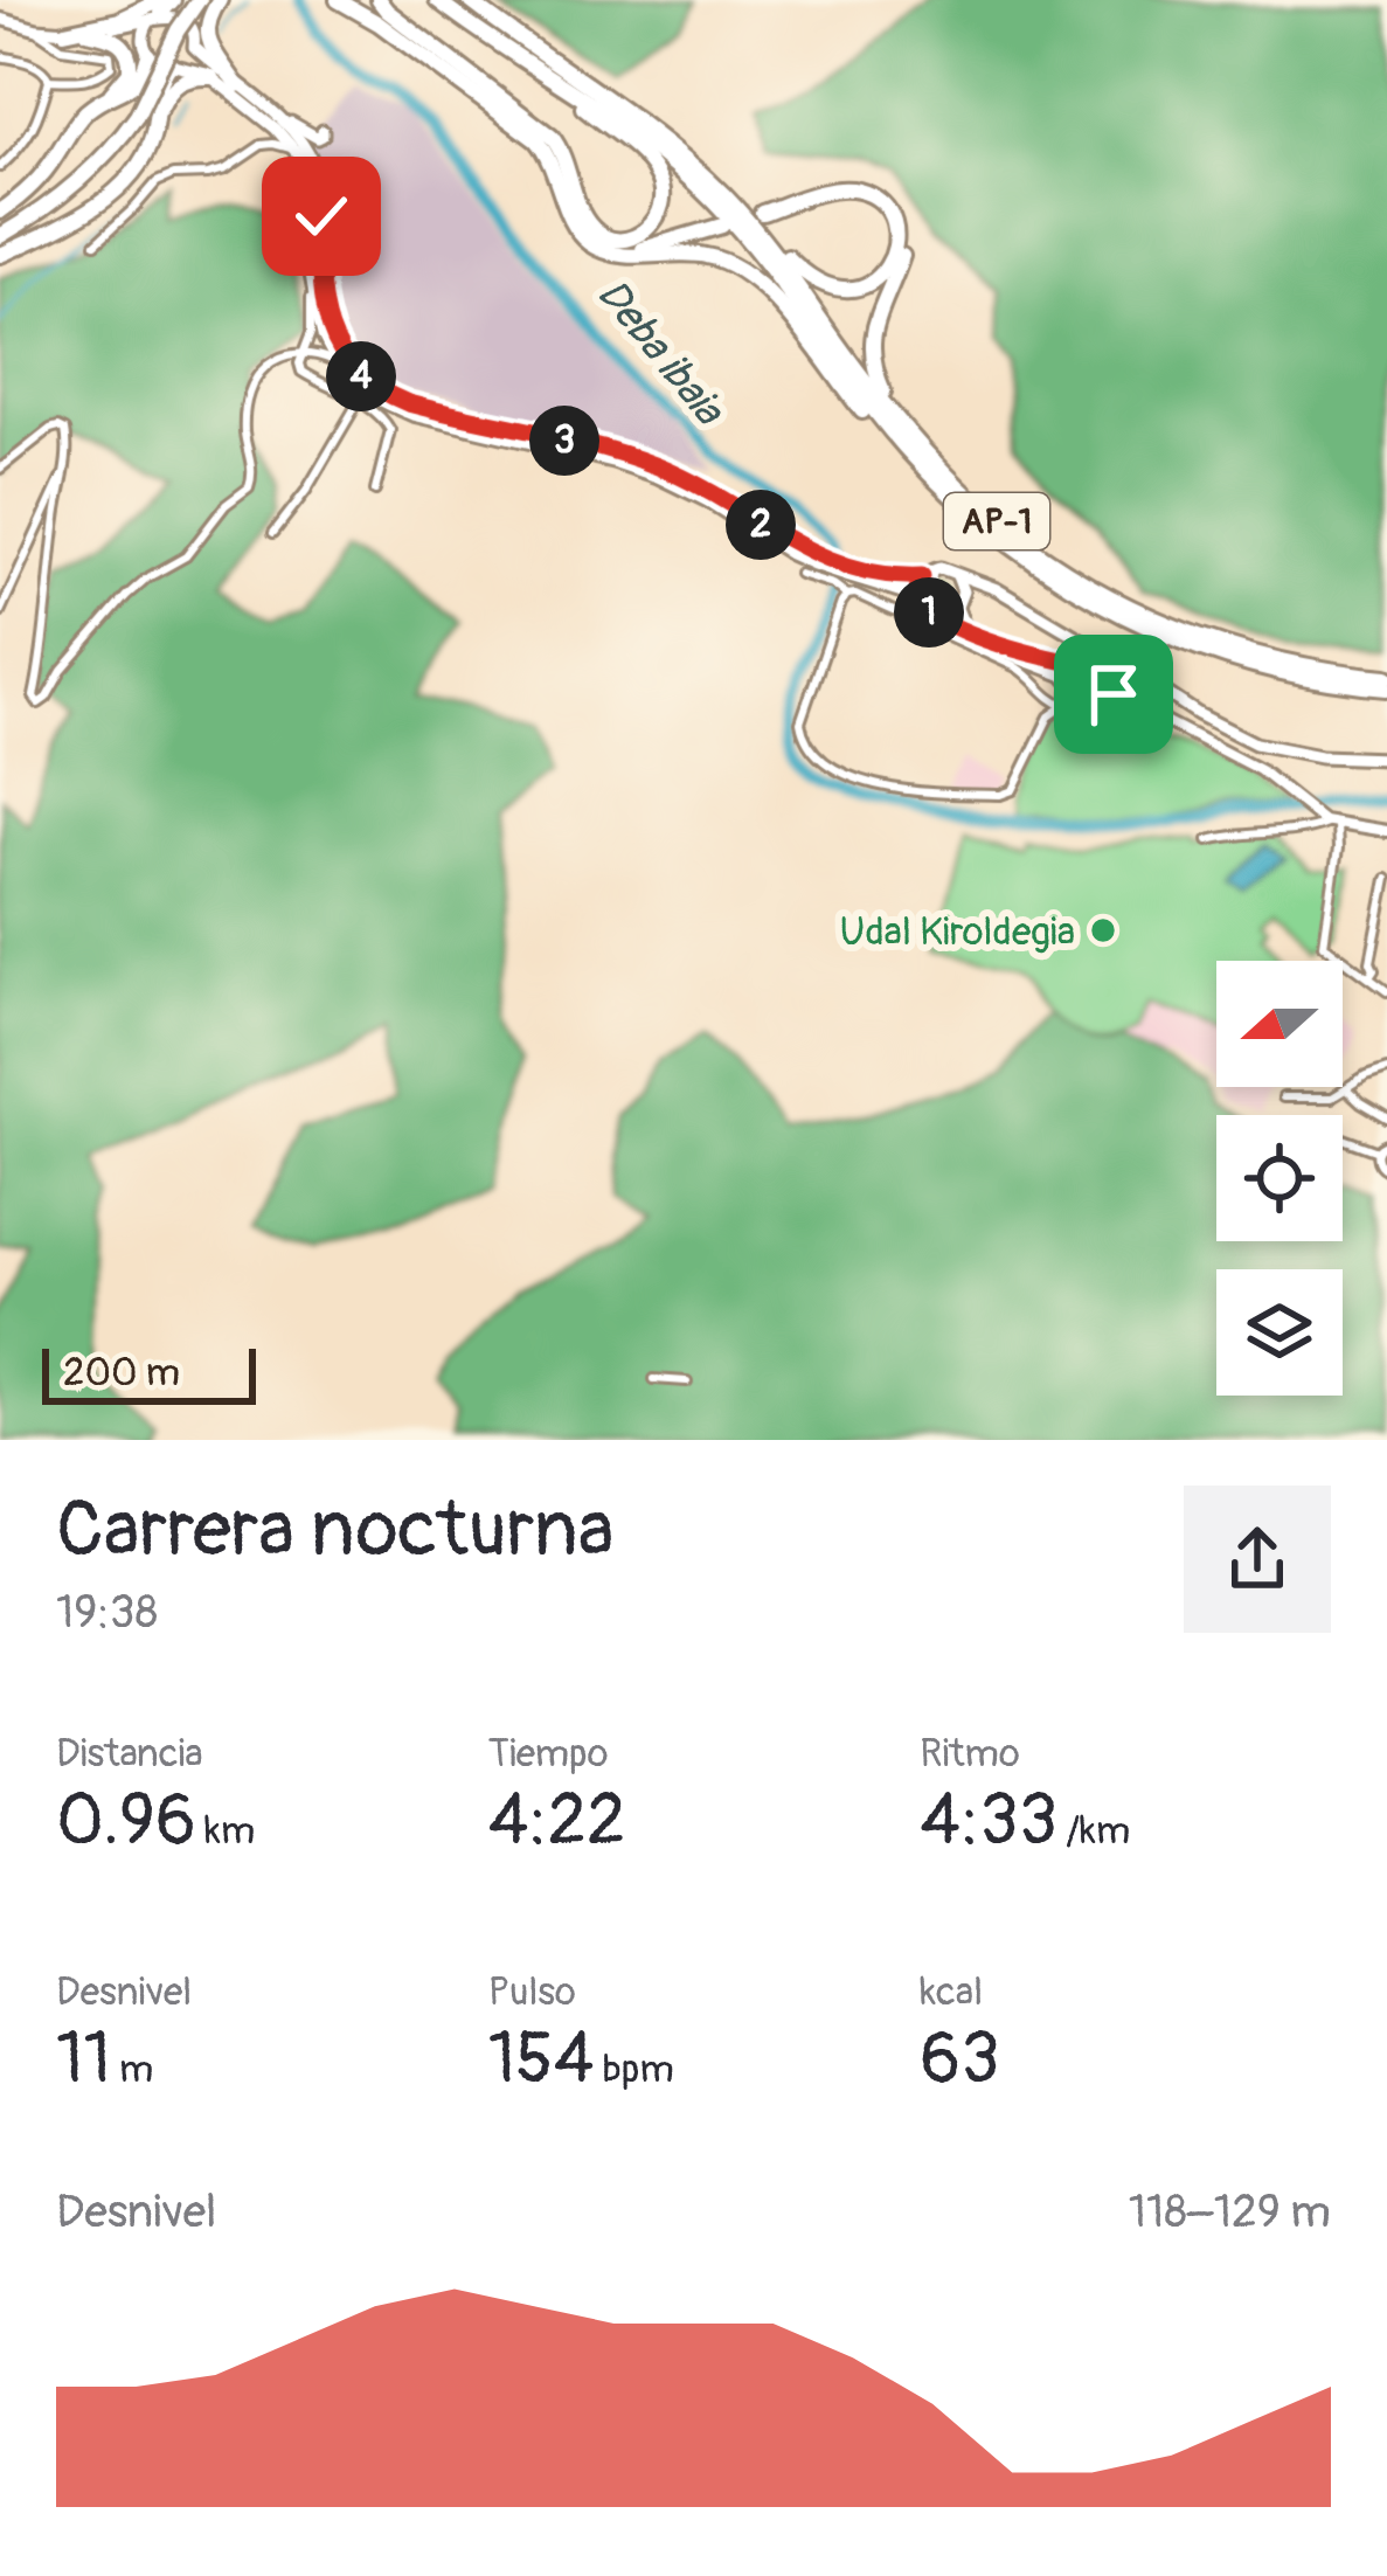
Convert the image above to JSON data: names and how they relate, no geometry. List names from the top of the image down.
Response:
{
  "streets": {
    "highway": ["AP-1"]
  },
  "water": ["Deba ibaia"],
  "places": ["Udal Kiroldegia"],
  "scale_bar": "200 m",
  "north": "left",
  "page": {
    "pins": [
      "4",
      "3",
      "2",
      "1"
    ],
    "scale": "200 m",
    "heading": ["Carrera nocturna", "19:38"],
    "stats": [
      ["Distancia", "0.96 km"],
      ["Tiempo", "4:22"],
      ["Ritmo", "4:33 /km"],
      ["Desnivel", "11 m"],
      ["Pulso", "154 bpm"],
      ["kcal", "63"]
    ],
    "chart": ["Desnivel", "118–129 m"]
  }
}
